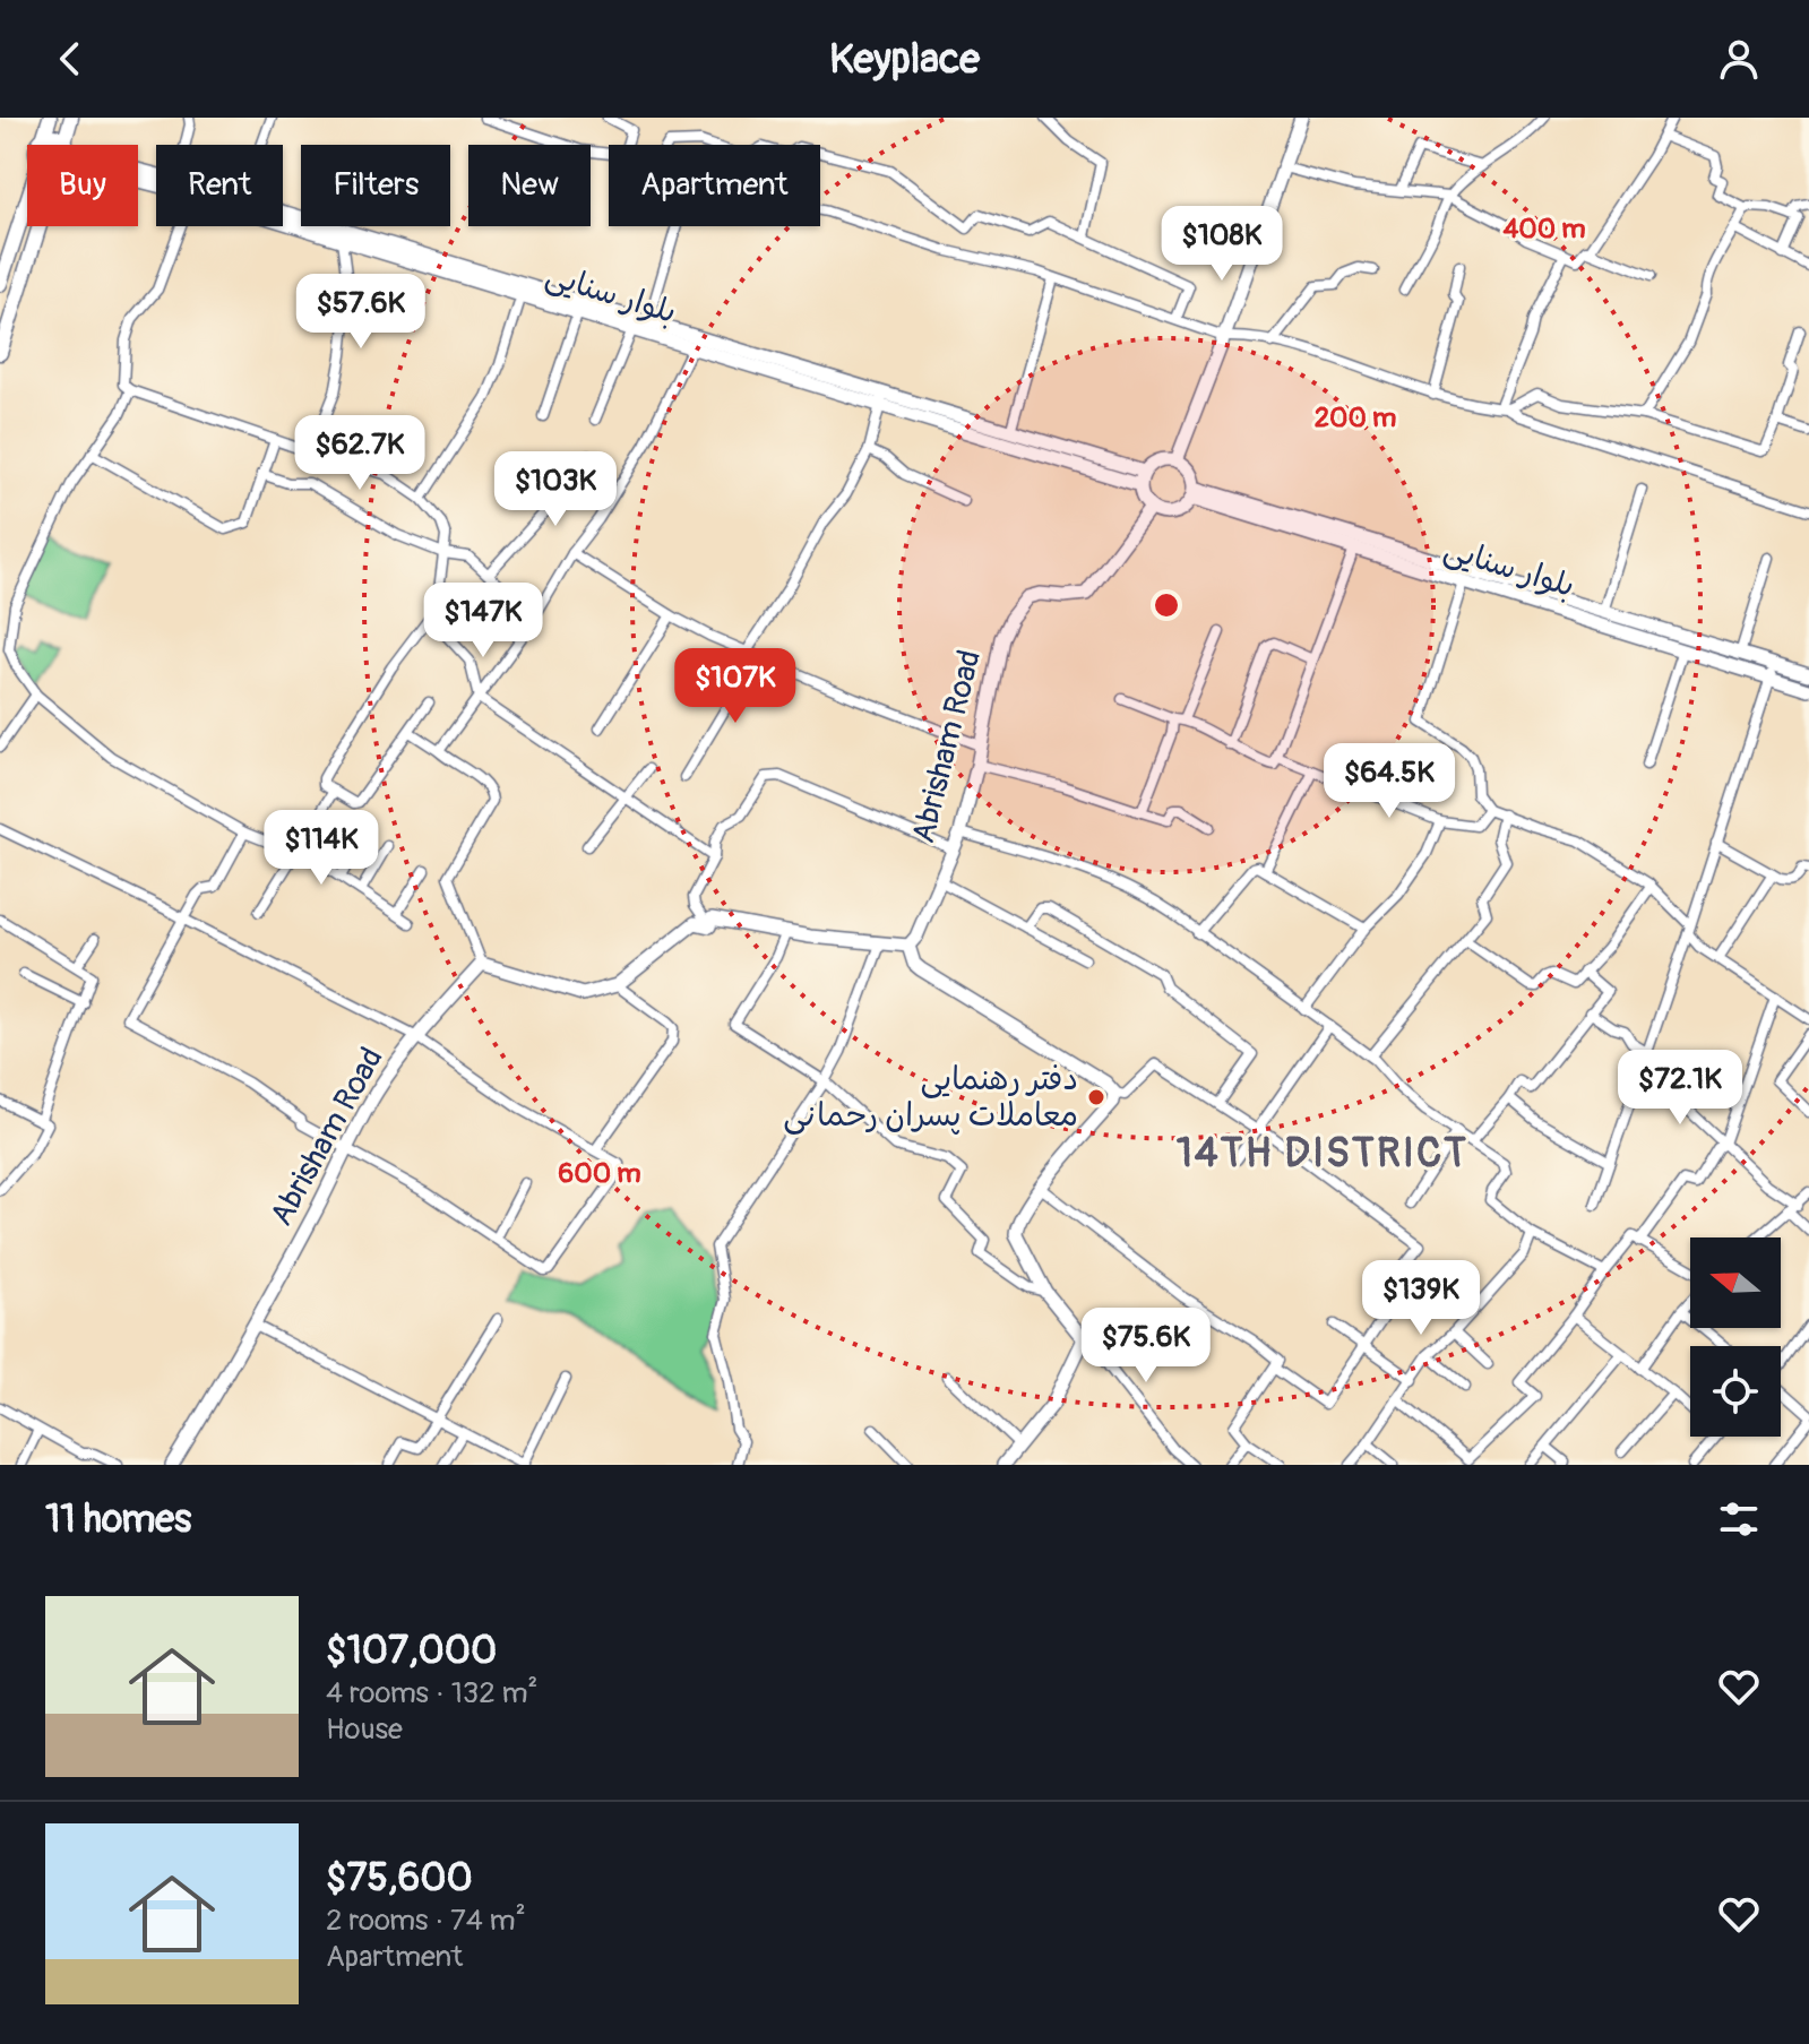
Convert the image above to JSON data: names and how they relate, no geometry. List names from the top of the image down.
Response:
{
  "streets": {
    "main road": ["بلوار سنایی", "Abrisham Road"]
  },
  "crossings": [
    ["بلوار سنایی", "Abrisham Road"]
  ],
  "districts": ["14TH DISTRICT"],
  "places": ["دفتر رهنمایی معاملات پسران رحمانی"],
  "north": "left",
  "page": {
    "header": "Keyplace",
    "chip": [
      "Buy",
      "Rent",
      "Filters",
      "New",
      "Apartment"
    ],
    "price": [
      "$108K",
      "$57.6K",
      "$62.7K",
      "$103K",
      "$147K",
      "$107K",
      "$64.5K",
      "$114K",
      "$72.1K",
      "$139K",
      "$75.6K"
    ],
    "heading": "11 homes",
    "list": [
      {
        "name": "$107,000",
        "note": "4 rooms · 132 m² · House"
      },
      {
        "name": "$75,600",
        "note": "2 rooms · 74 m² · Apartment"
      }
    ]
  },
  "rings": ["400 m", "200 m", "600 m"]
}
